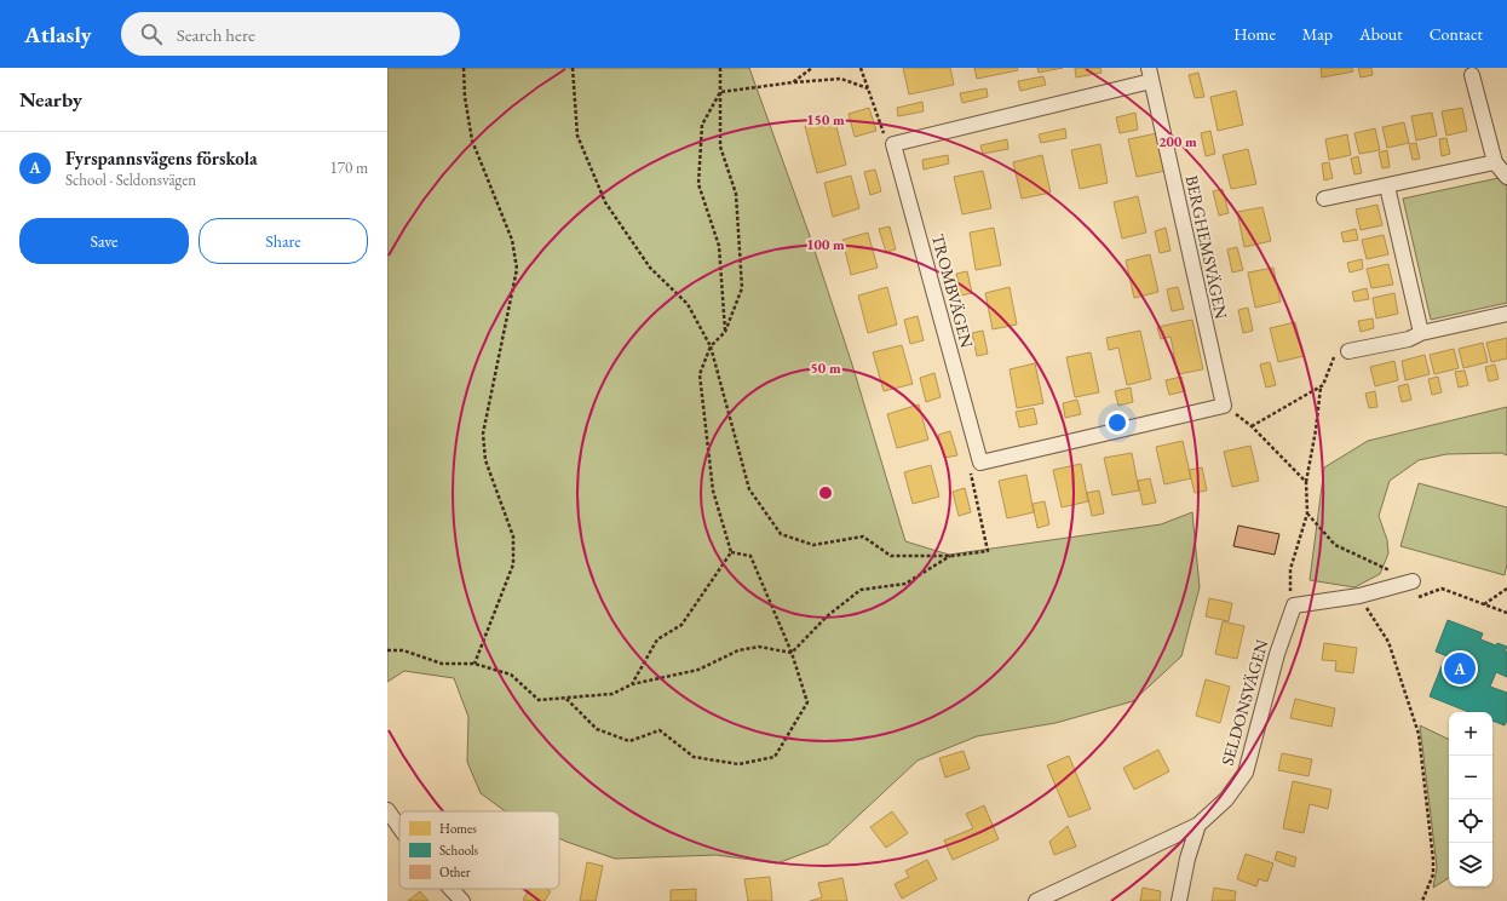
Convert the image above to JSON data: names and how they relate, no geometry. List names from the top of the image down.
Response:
{
  "streets": {
    "street": ["BERGHEMSVÄGEN", "TROMBVÄGEN", "SELDONSVÄGEN"]
  },
  "legend": ["Homes", "Schools", "Other"],
  "page": {
    "header": "Atlasly",
    "search": "Search here",
    "nav": [
      "Home",
      "Map",
      "About",
      "Contact"
    ],
    "heading": "Nearby",
    "list": [
      {
        "mark": "A",
        "name": "Fyrspannsvägens förskola",
        "note": "School · Seldonsvägen",
        "value": "170 m"
      }
    ],
    "buttons": ["Save", "Share"],
    "pins": "A",
    "map_buttons": ["+", "−"]
  },
  "rings": [
    "150 m",
    "200 m",
    "100 m",
    "50 m"
  ]
}
